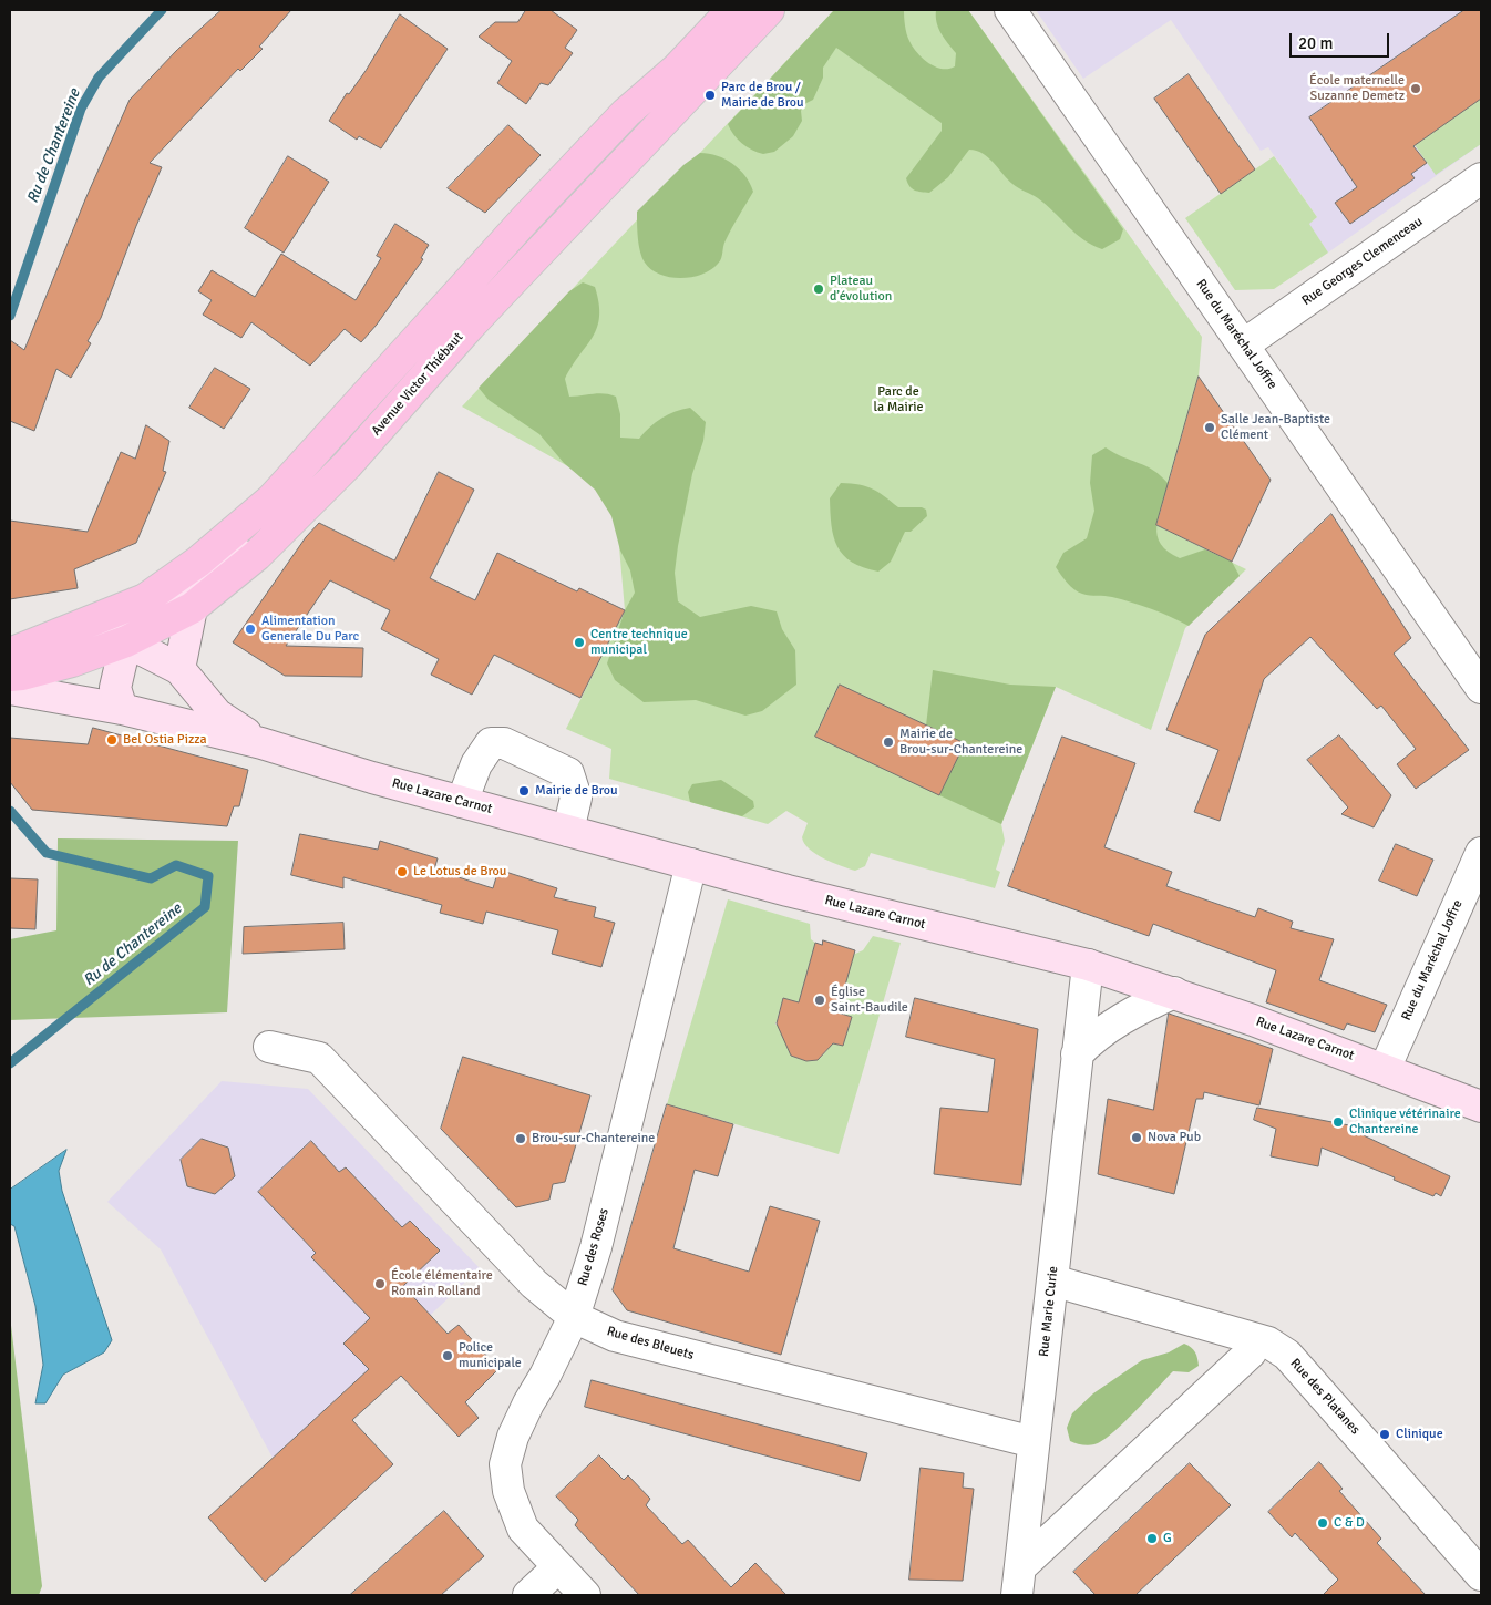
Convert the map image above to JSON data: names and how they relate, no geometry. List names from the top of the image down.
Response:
{
  "streets": {
    "main road": ["Avenue Victor Thiébaut"],
    "street": [
      "Rue Georges Clemenceau",
      "Rue du Maréchal Joffre",
      "Rue Lazare Carnot",
      "Rue des Roses",
      "Rue Marie Curie",
      "Rue des Bleuets",
      "Rue des Platanes"
    ]
  },
  "crossings": [
    ["Rue Georges Clemenceau", "Rue du Maréchal Joffre"],
    ["Rue du Maréchal Joffre", "Rue Lazare Carnot"],
    ["Avenue Victor Thiébaut", "Rue Lazare Carnot"],
    ["Rue Lazare Carnot", "Rue des Roses"],
    ["Rue Lazare Carnot", "Rue Marie Curie"],
    ["Rue des Roses", "Rue des Bleuets"],
    ["Rue Marie Curie", "Rue des Bleuets"],
    ["Rue Marie Curie", "Rue des Platanes"]
  ],
  "water": ["Ru de Chantereine"],
  "parks": ["Parc de la Mairie"],
  "places": [
    "École maternelle Suzanne Demetz",
    "Parc de Brou / Mairie de Brou",
    "Plateau d’évolution",
    "Salle Jean-Baptiste Clément",
    "Alimentation Generale Du Parc",
    "Centre technique municipal",
    "Bel Ostia Pizza",
    "Mairie de Brou-sur-Chantereine",
    "Mairie de Brou",
    "Le Lotus de Brou",
    "Église Saint-Baudile",
    "Clinique vétérinaire Chantereine",
    "Nova Pub",
    "Brou-sur-Chantereine",
    "École élémentaire Romain Rolland",
    "Police municipale",
    "Clinique",
    "C & D",
    "G"
  ],
  "scale_bar": "20 m"
}
